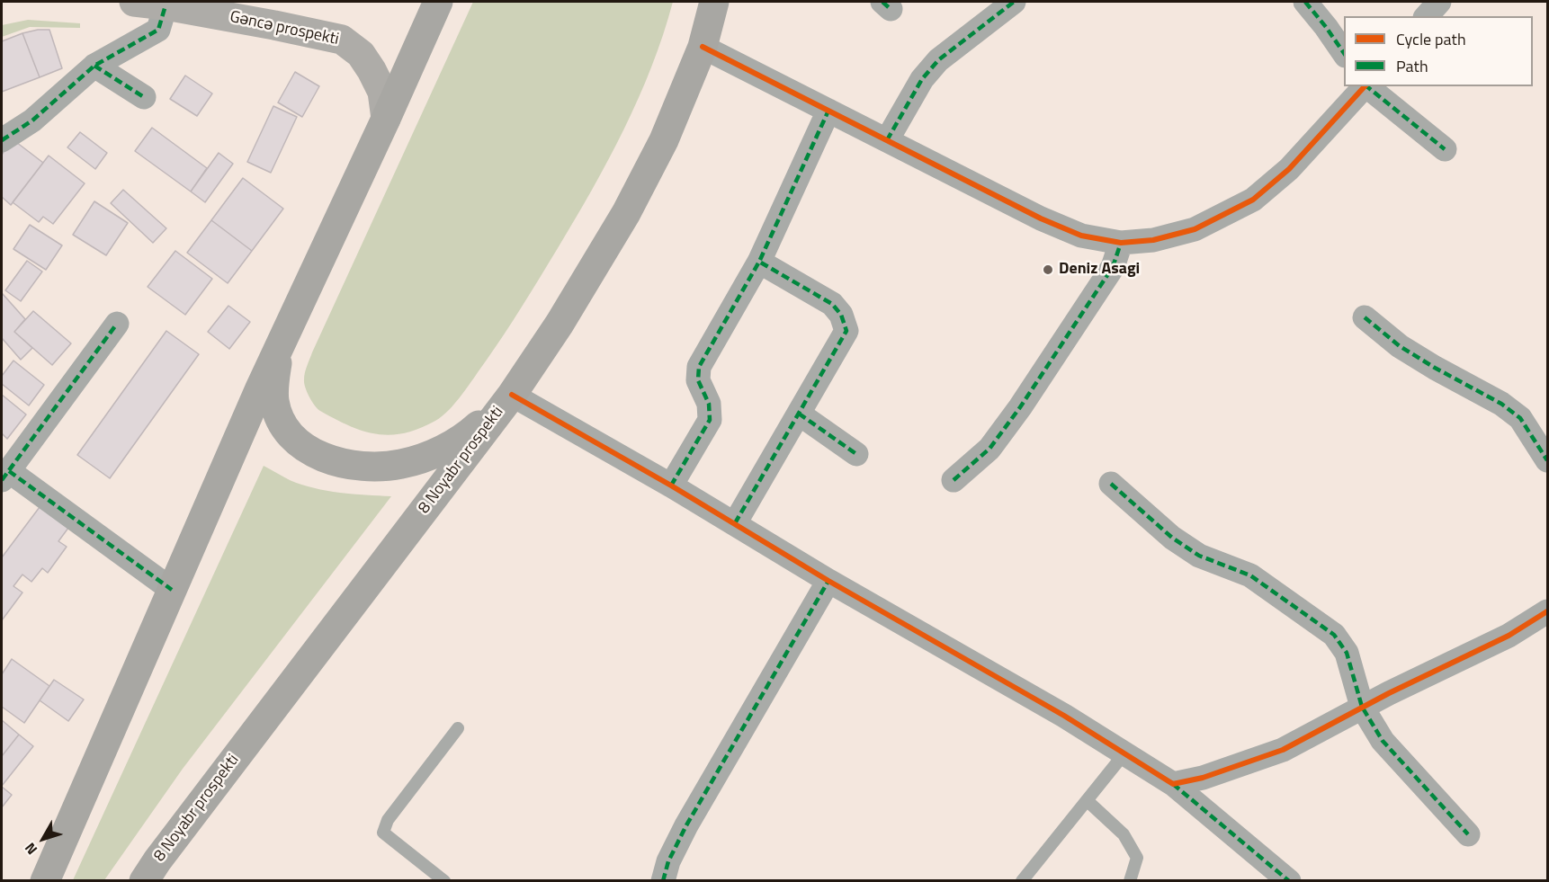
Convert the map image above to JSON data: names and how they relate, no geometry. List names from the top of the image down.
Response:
{
  "streets": {
    "highway": ["8 Noyabr prospekti"],
    "main road": ["Gəncə prospekti"]
  },
  "places": ["Deniz Asagi"],
  "legend": ["Cycle path", "Path"],
  "north": "bottom left"
}
